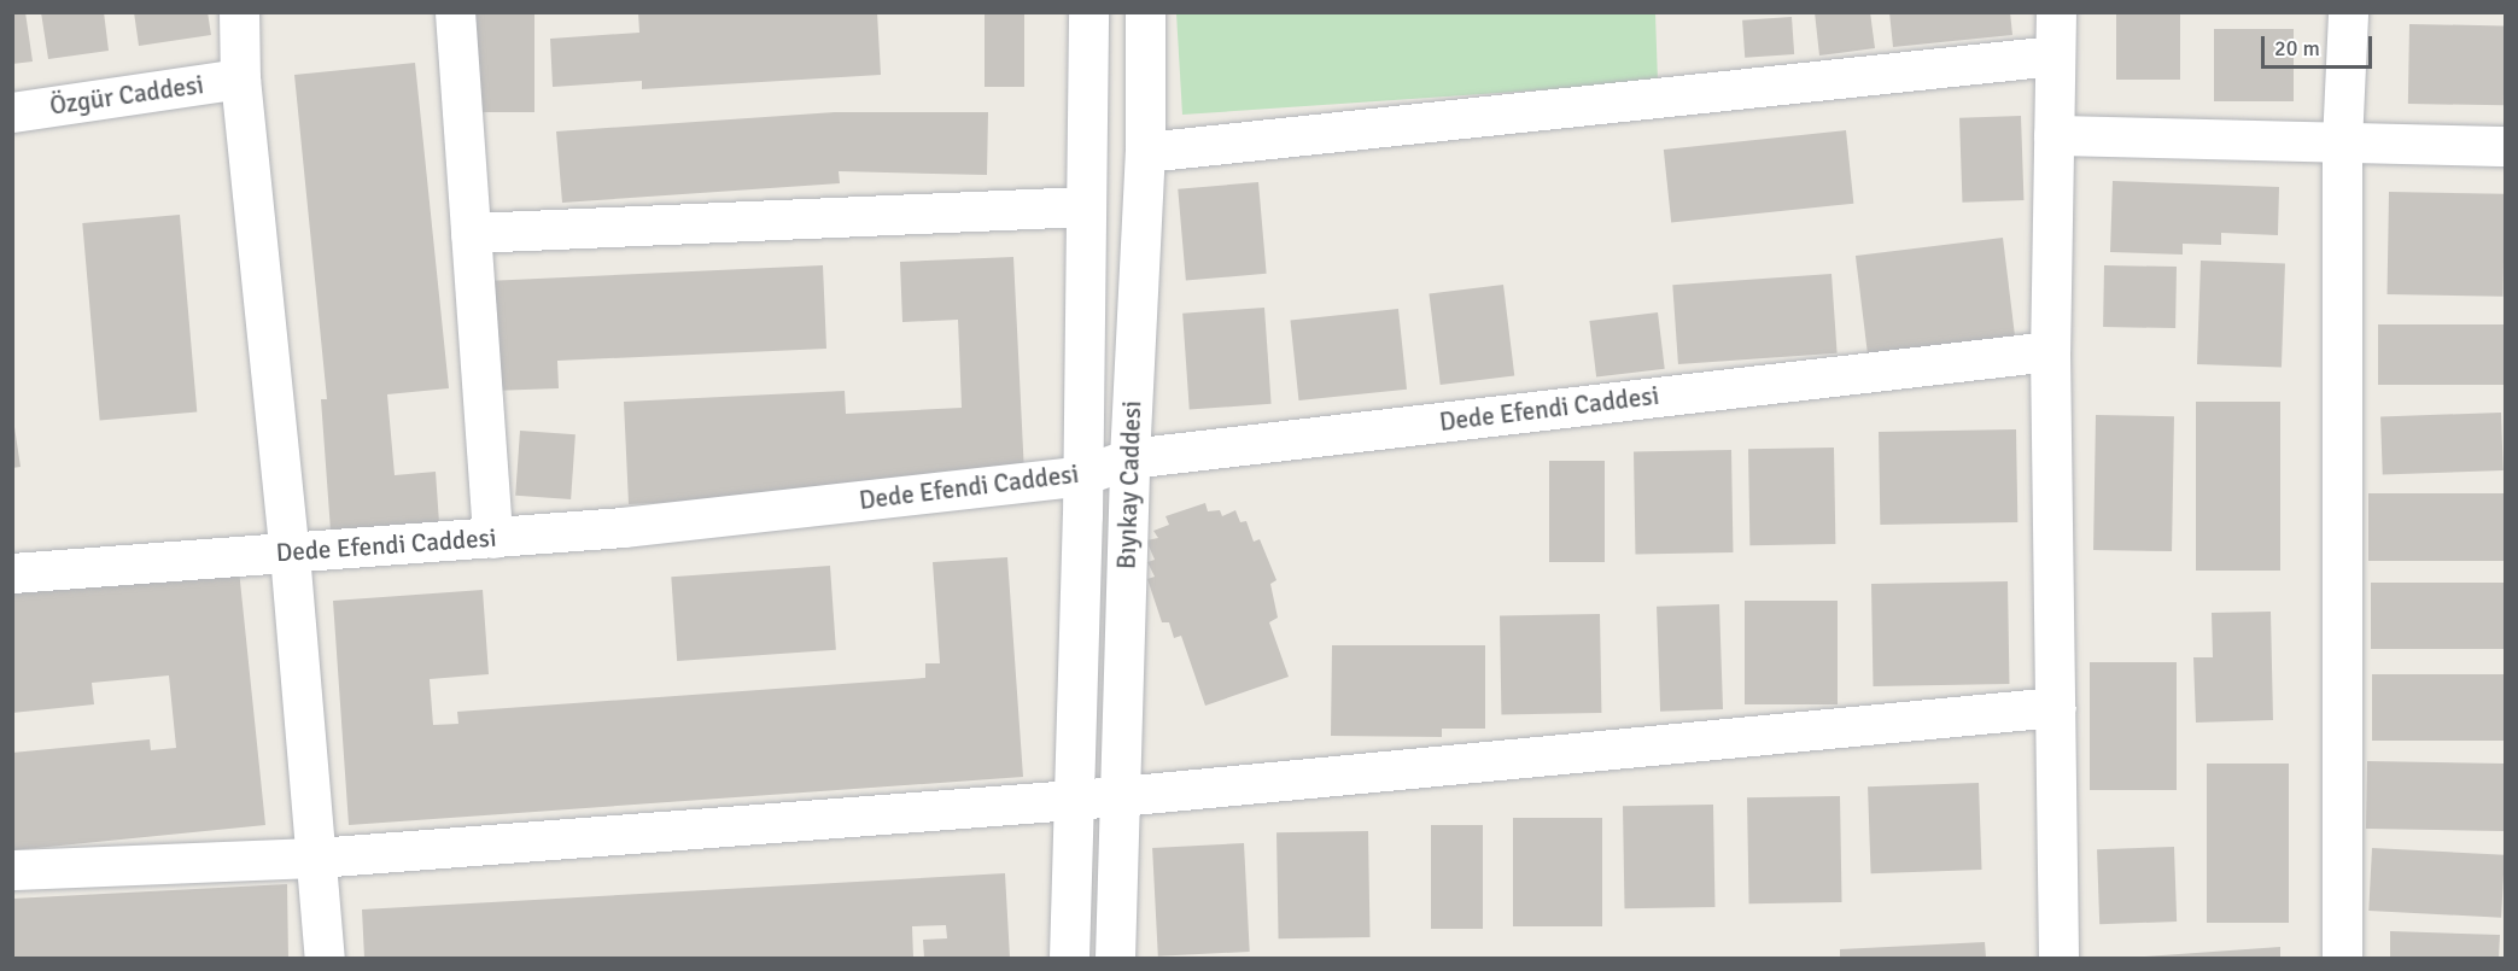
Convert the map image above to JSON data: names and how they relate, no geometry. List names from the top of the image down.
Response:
{
  "streets": {
    "street": ["Özgür Caddesi", "Dede Efendi Caddesi", "Bıyıkay Caddesi"]
  },
  "crossings": [
    ["Dede Efendi Caddesi", "Bıyıkay Caddesi"]
  ],
  "scale_bar": "20 m"
}
